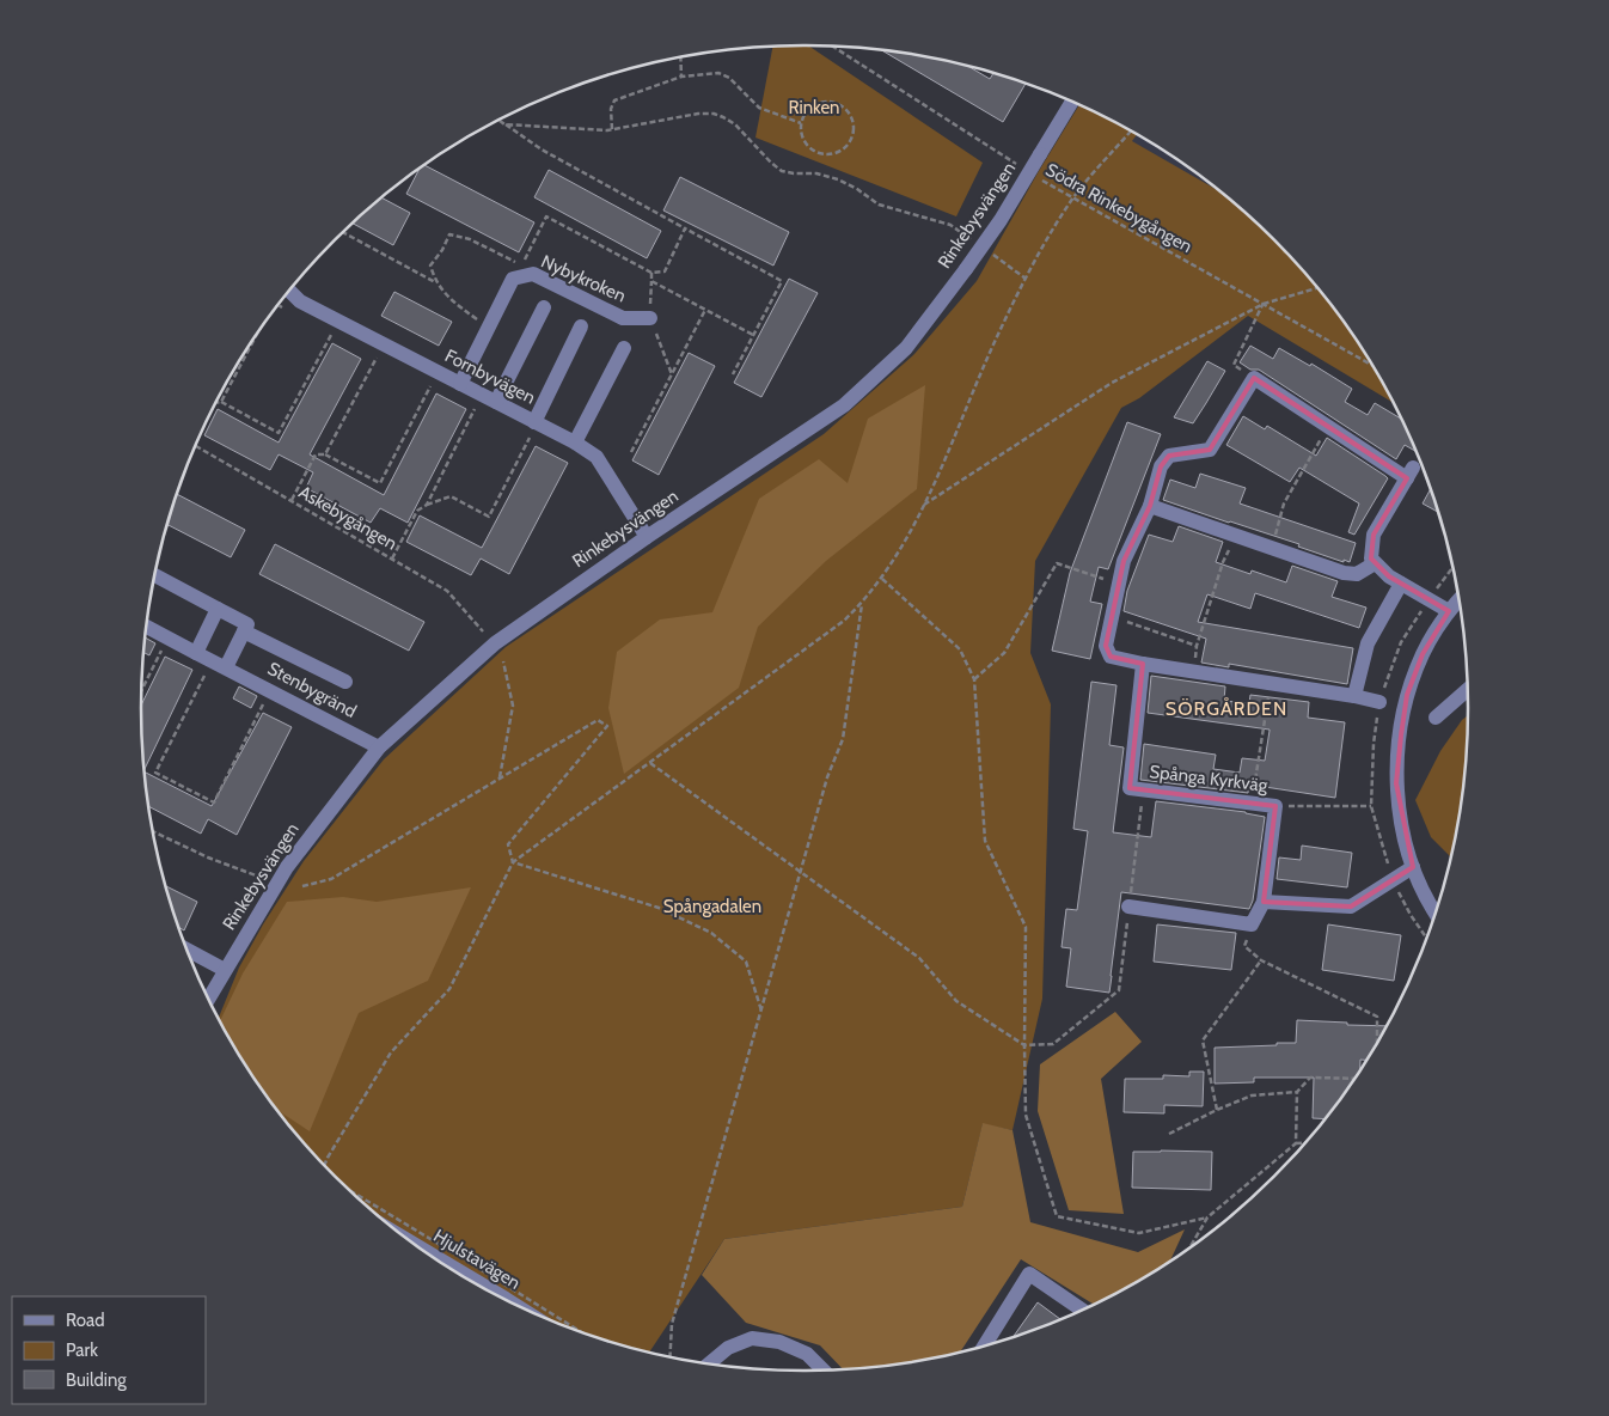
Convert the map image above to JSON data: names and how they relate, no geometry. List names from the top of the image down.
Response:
{
  "streets": {
    "street": [
      "Rinkebysvängen",
      "Nybykroken",
      "Fornbyvägen",
      "Stenbygränd",
      "Spånga Kyrkväg",
      "Hjulstavägen"
    ],
    "path": ["Södra Rinkebygången", "Askebygången"]
  },
  "crossings": [
    ["Rinkebysvängen", "Fornbyvägen"],
    ["Rinkebysvängen", "Stenbygränd"],
    ["Nybykroken", "Fornbyvägen"]
  ],
  "districts": ["SÖRGÅRDEN"],
  "parks": ["Rinken", "Spångadalen"],
  "legend": ["Road", "Park", "Building"]
}
